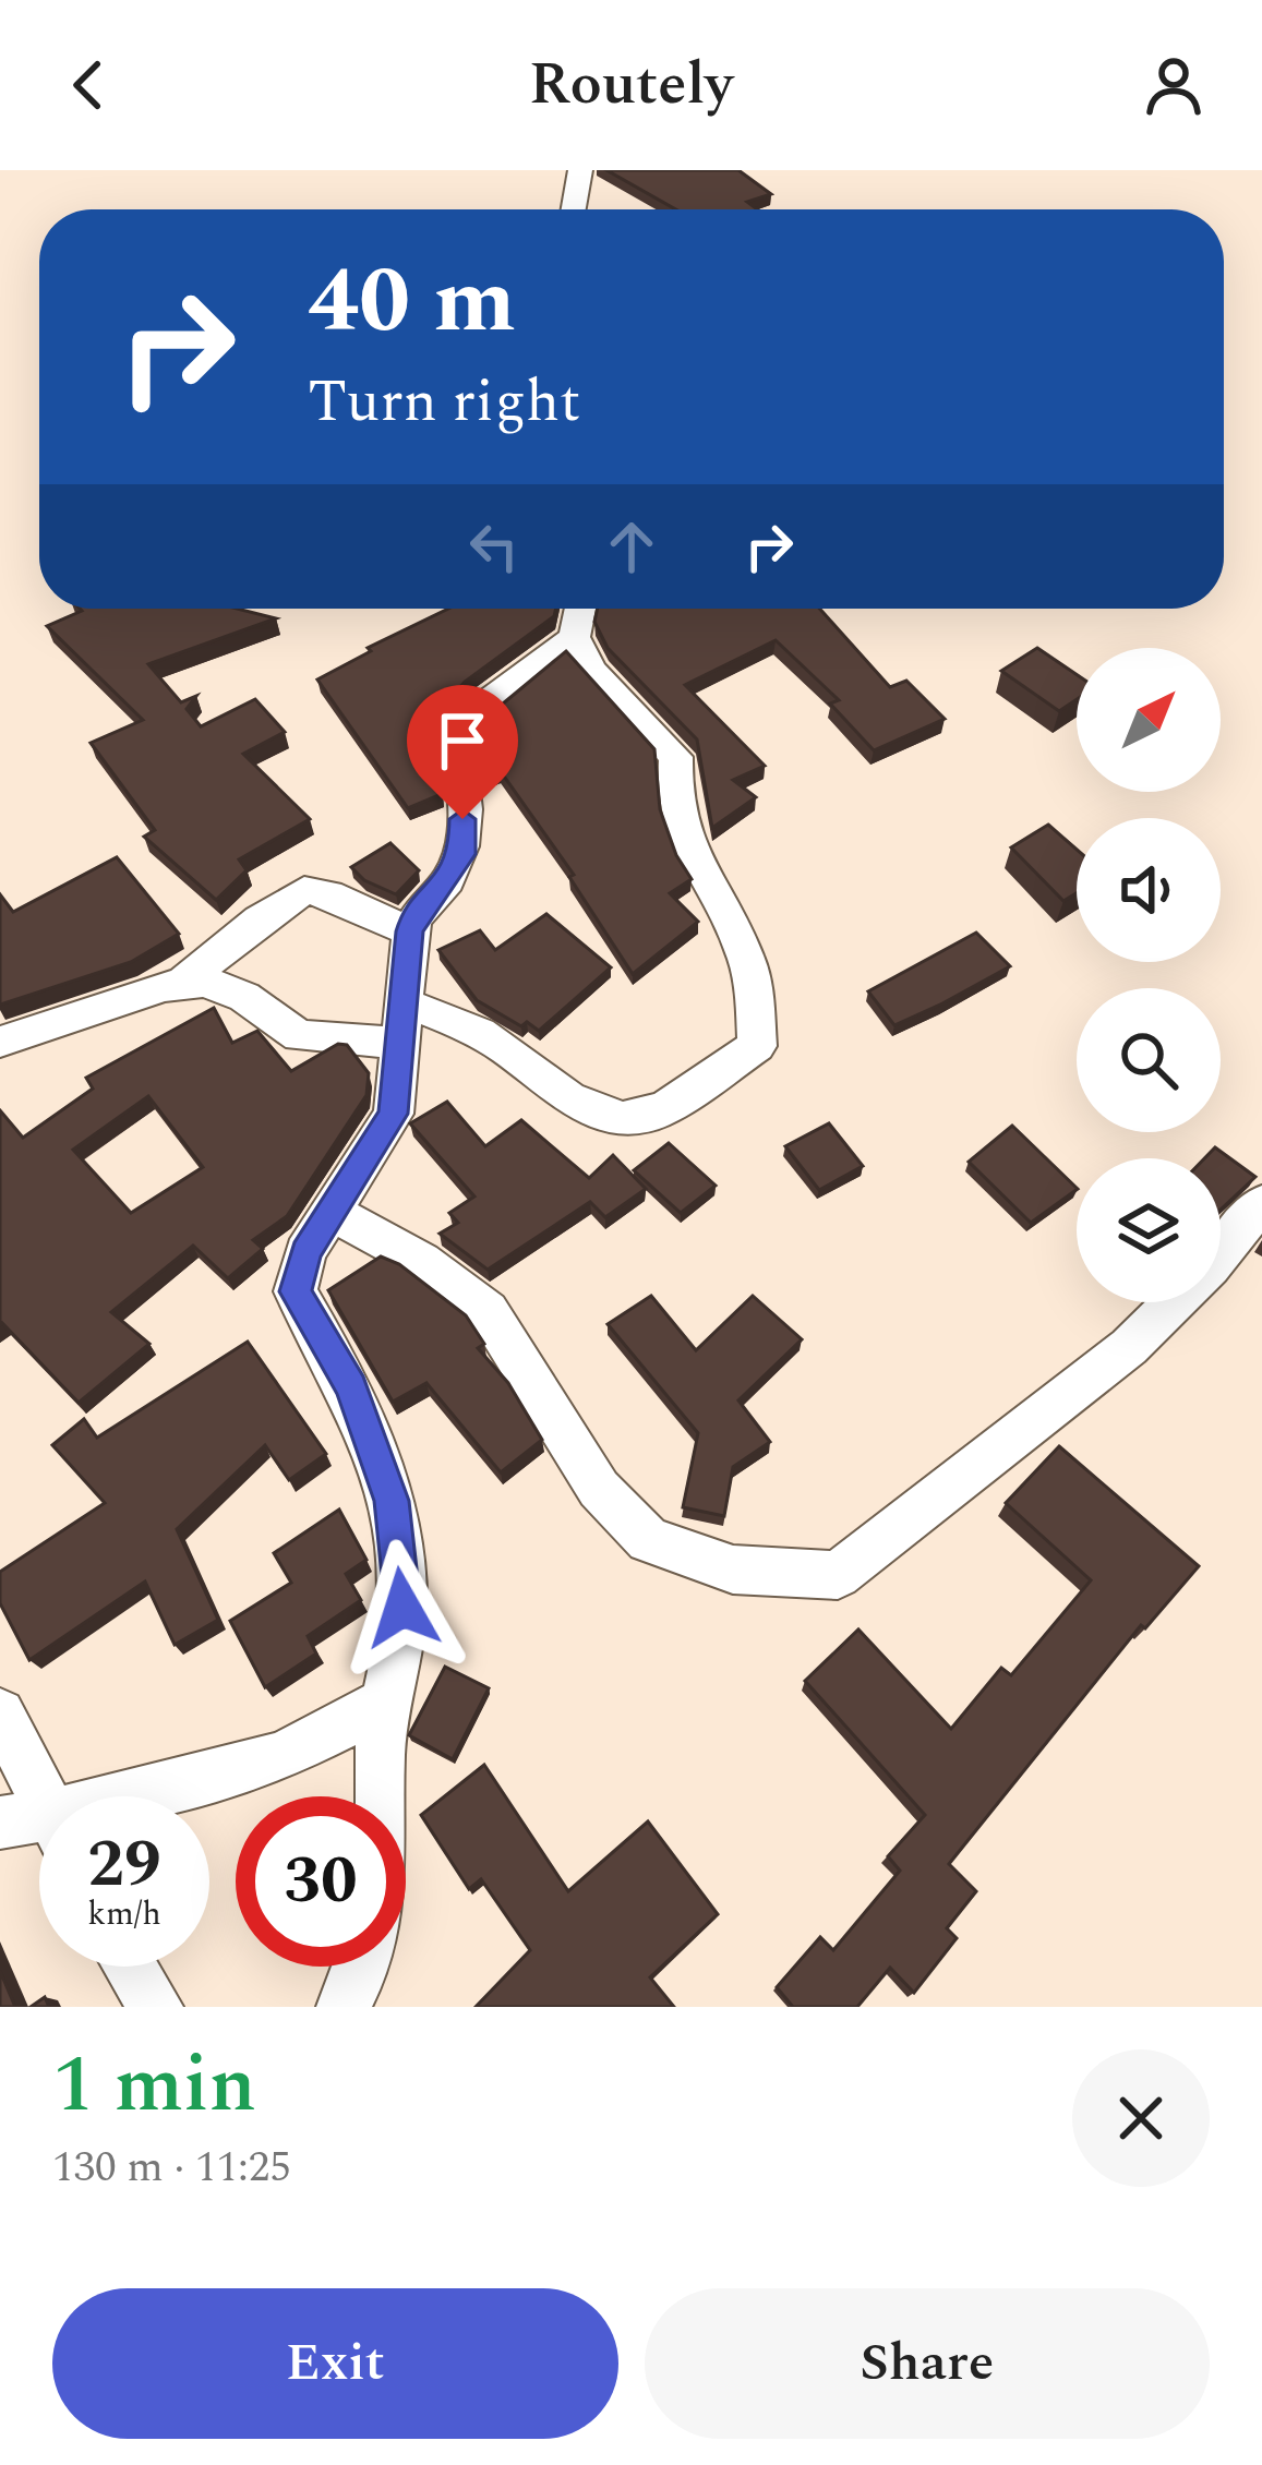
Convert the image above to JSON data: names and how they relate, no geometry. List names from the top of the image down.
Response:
{
  "north": "top right",
  "page": {
    "header": "Routely",
    "turn": ["40 m", "Turn right"],
    "speed": "29 km/h",
    "limit": "30",
    "heading": ["1 min", "130 m · 11:25"],
    "buttons": ["Exit", "Share"]
  }
}
